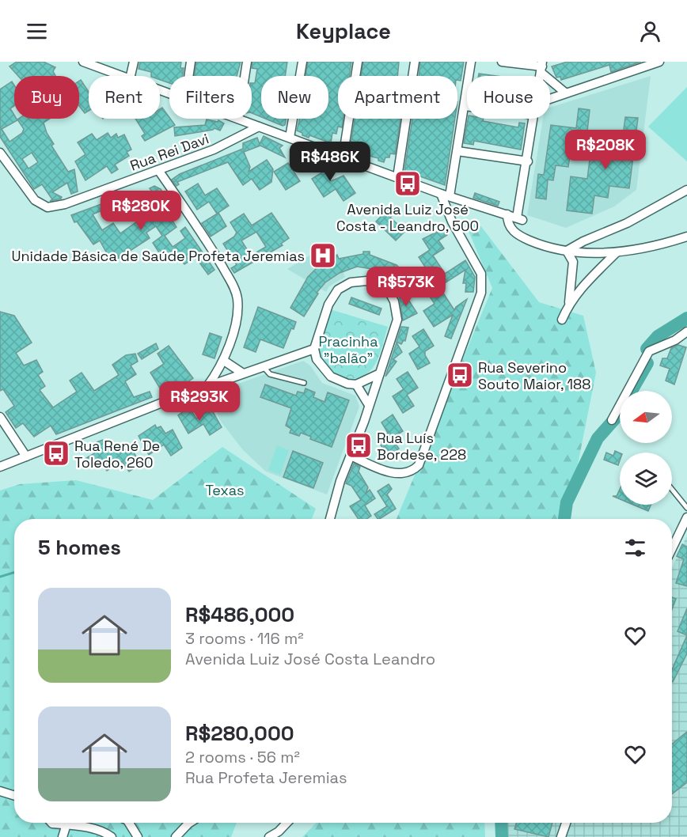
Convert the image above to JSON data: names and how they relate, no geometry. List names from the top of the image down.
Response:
{
  "streets": {
    "street": ["Rua Rei Davi"]
  },
  "parks": ["Pracinha \"balão\"", "Texas"],
  "places": {
    "bus stop": [
      "Avenida Luiz José Costa - Leandro, 500",
      "Rua Severino Souto Maior, 188",
      "Rua Luís Bordese, 228",
      "Rua René De Toledo, 260"
    ],
    "hospital": ["Unidade Básica de Saúde Profeta Jeremias"]
  },
  "north": "left",
  "page": {
    "header": "Keyplace",
    "chip": [
      "Buy",
      "Rent",
      "Filters",
      "New",
      "Apartment",
      "House"
    ],
    "price": [
      "R$208K",
      "R$486K",
      "R$280K",
      "R$573K",
      "R$293K"
    ],
    "heading": "5 homes",
    "list": [
      {
        "name": "R$486,000",
        "note": "3 rooms · 116 m² · Avenida Luiz José Costa Leandro"
      },
      {
        "name": "R$280,000",
        "note": "2 rooms · 56 m² · Rua Profeta Jeremias"
      }
    ]
  }
}
